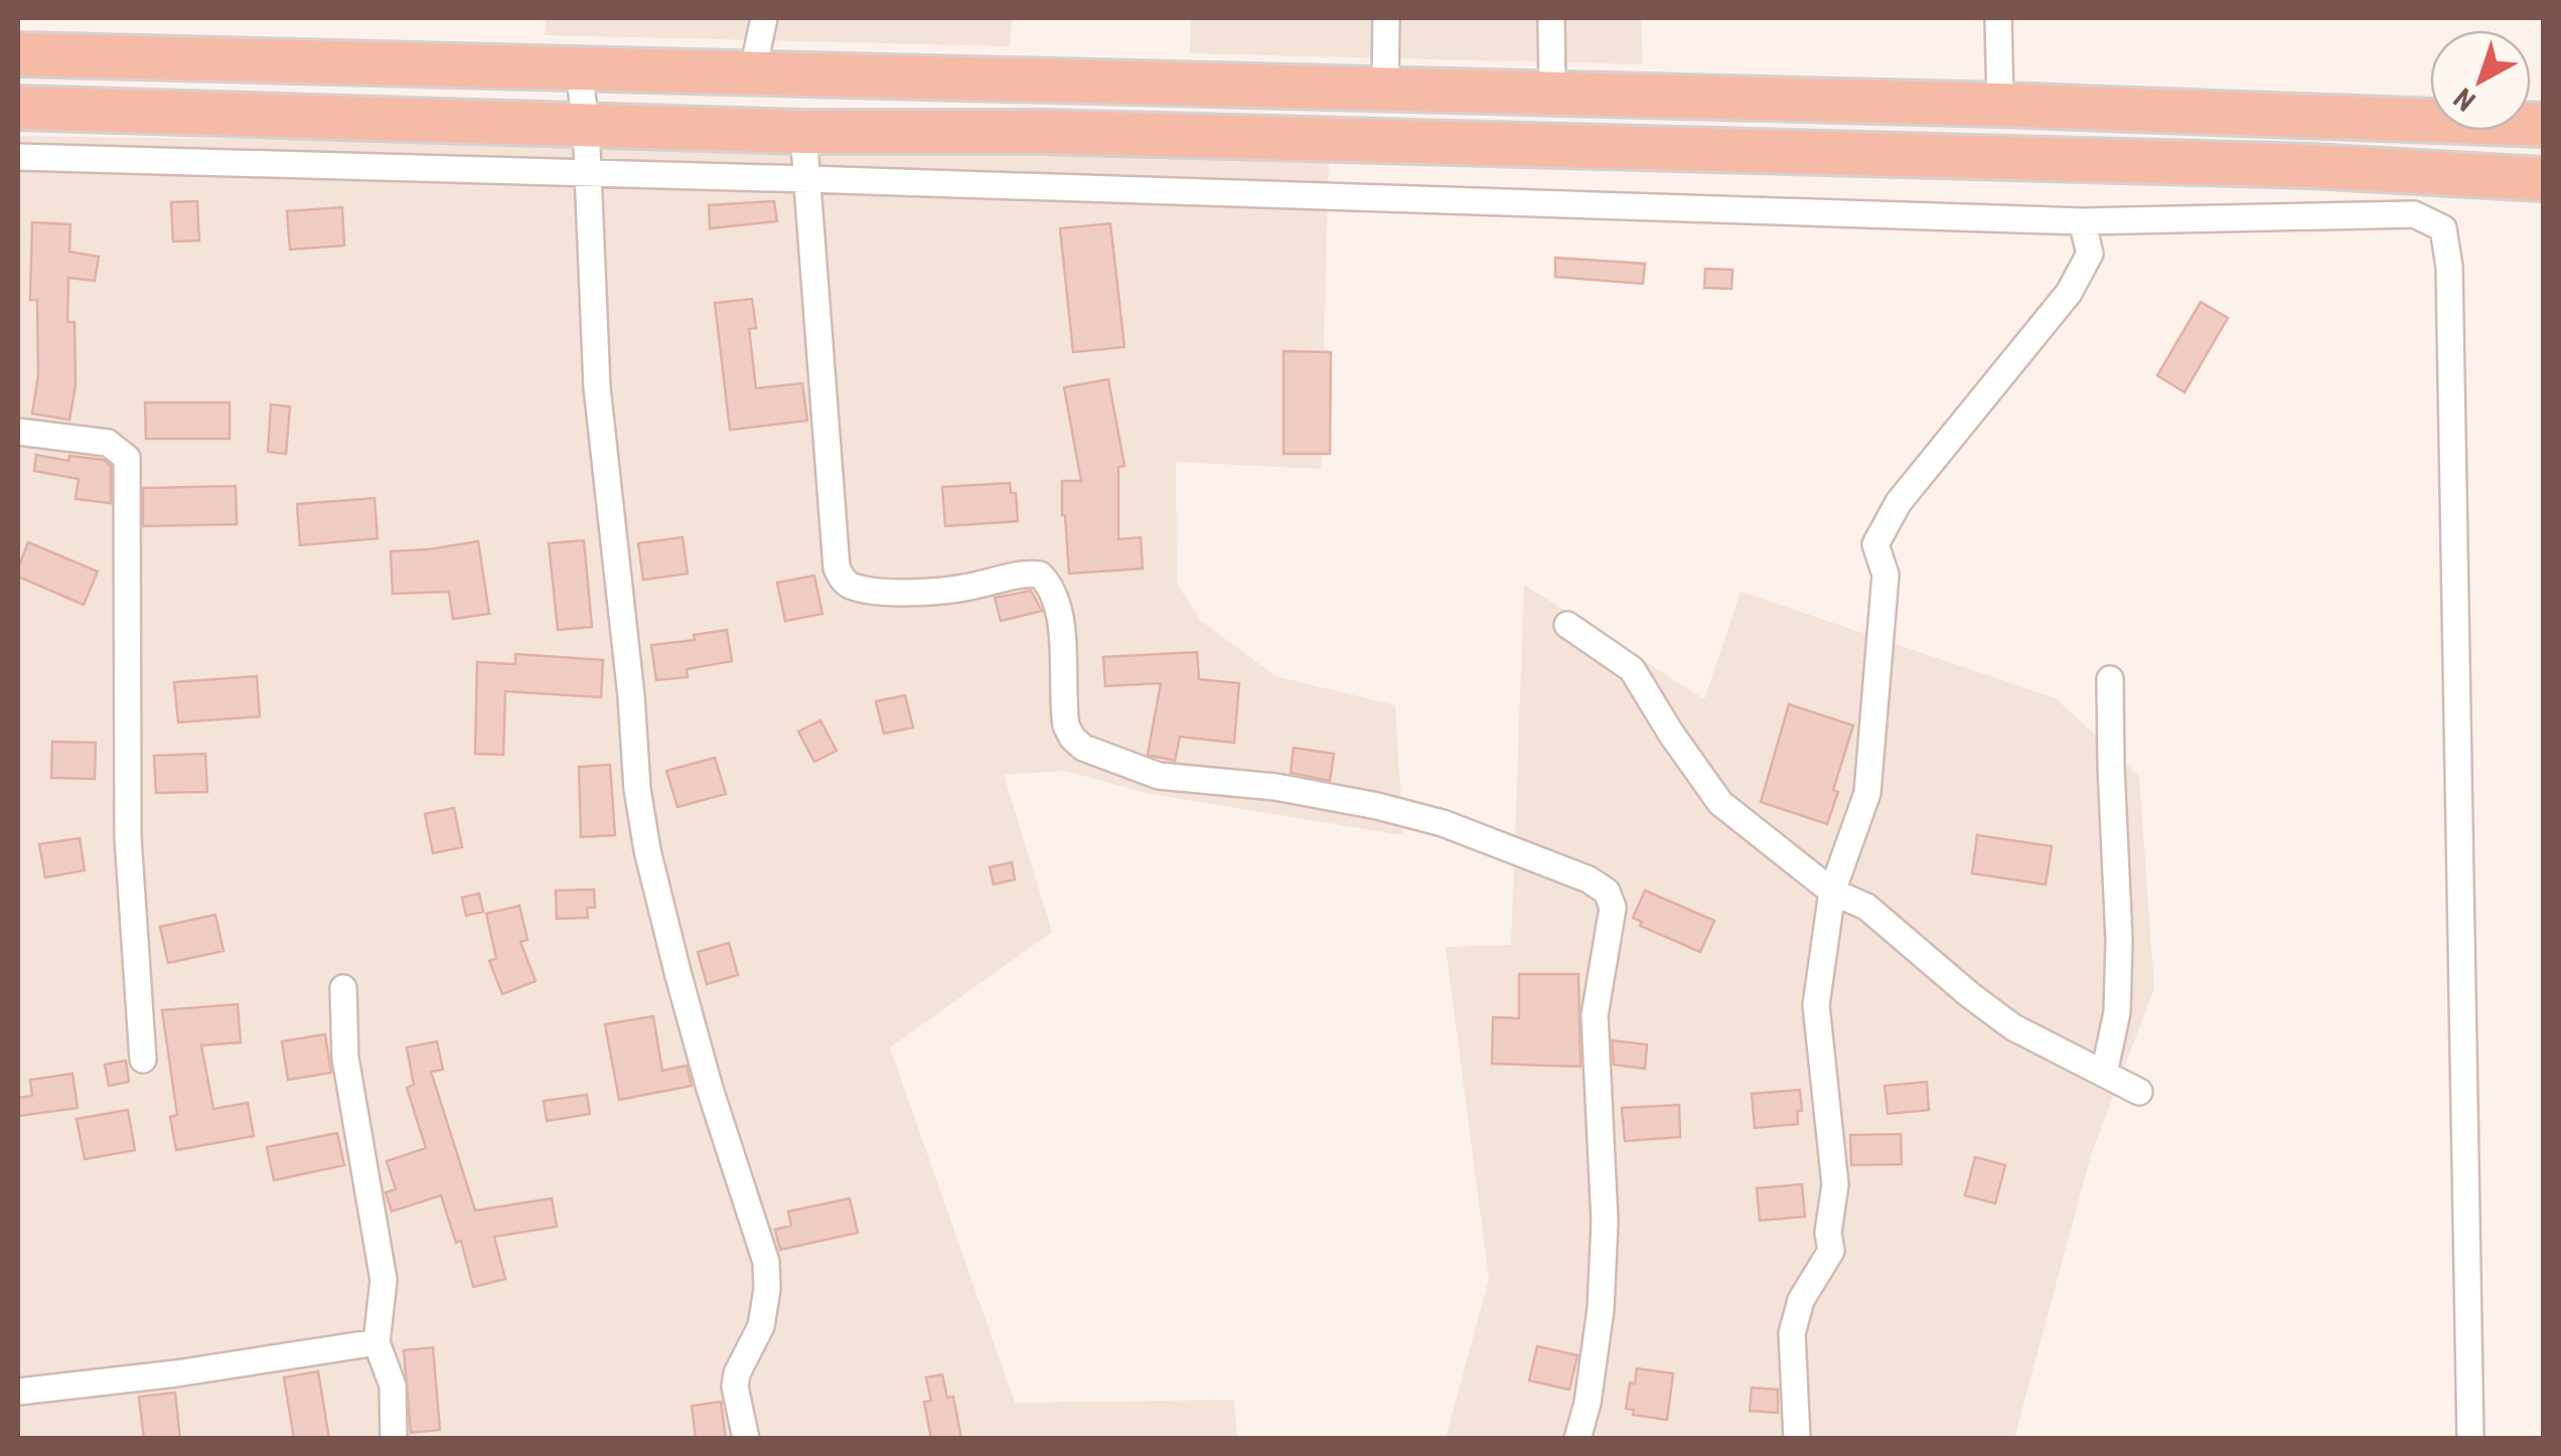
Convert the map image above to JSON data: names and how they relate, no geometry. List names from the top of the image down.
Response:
{
  "north": "bottom left"
}
